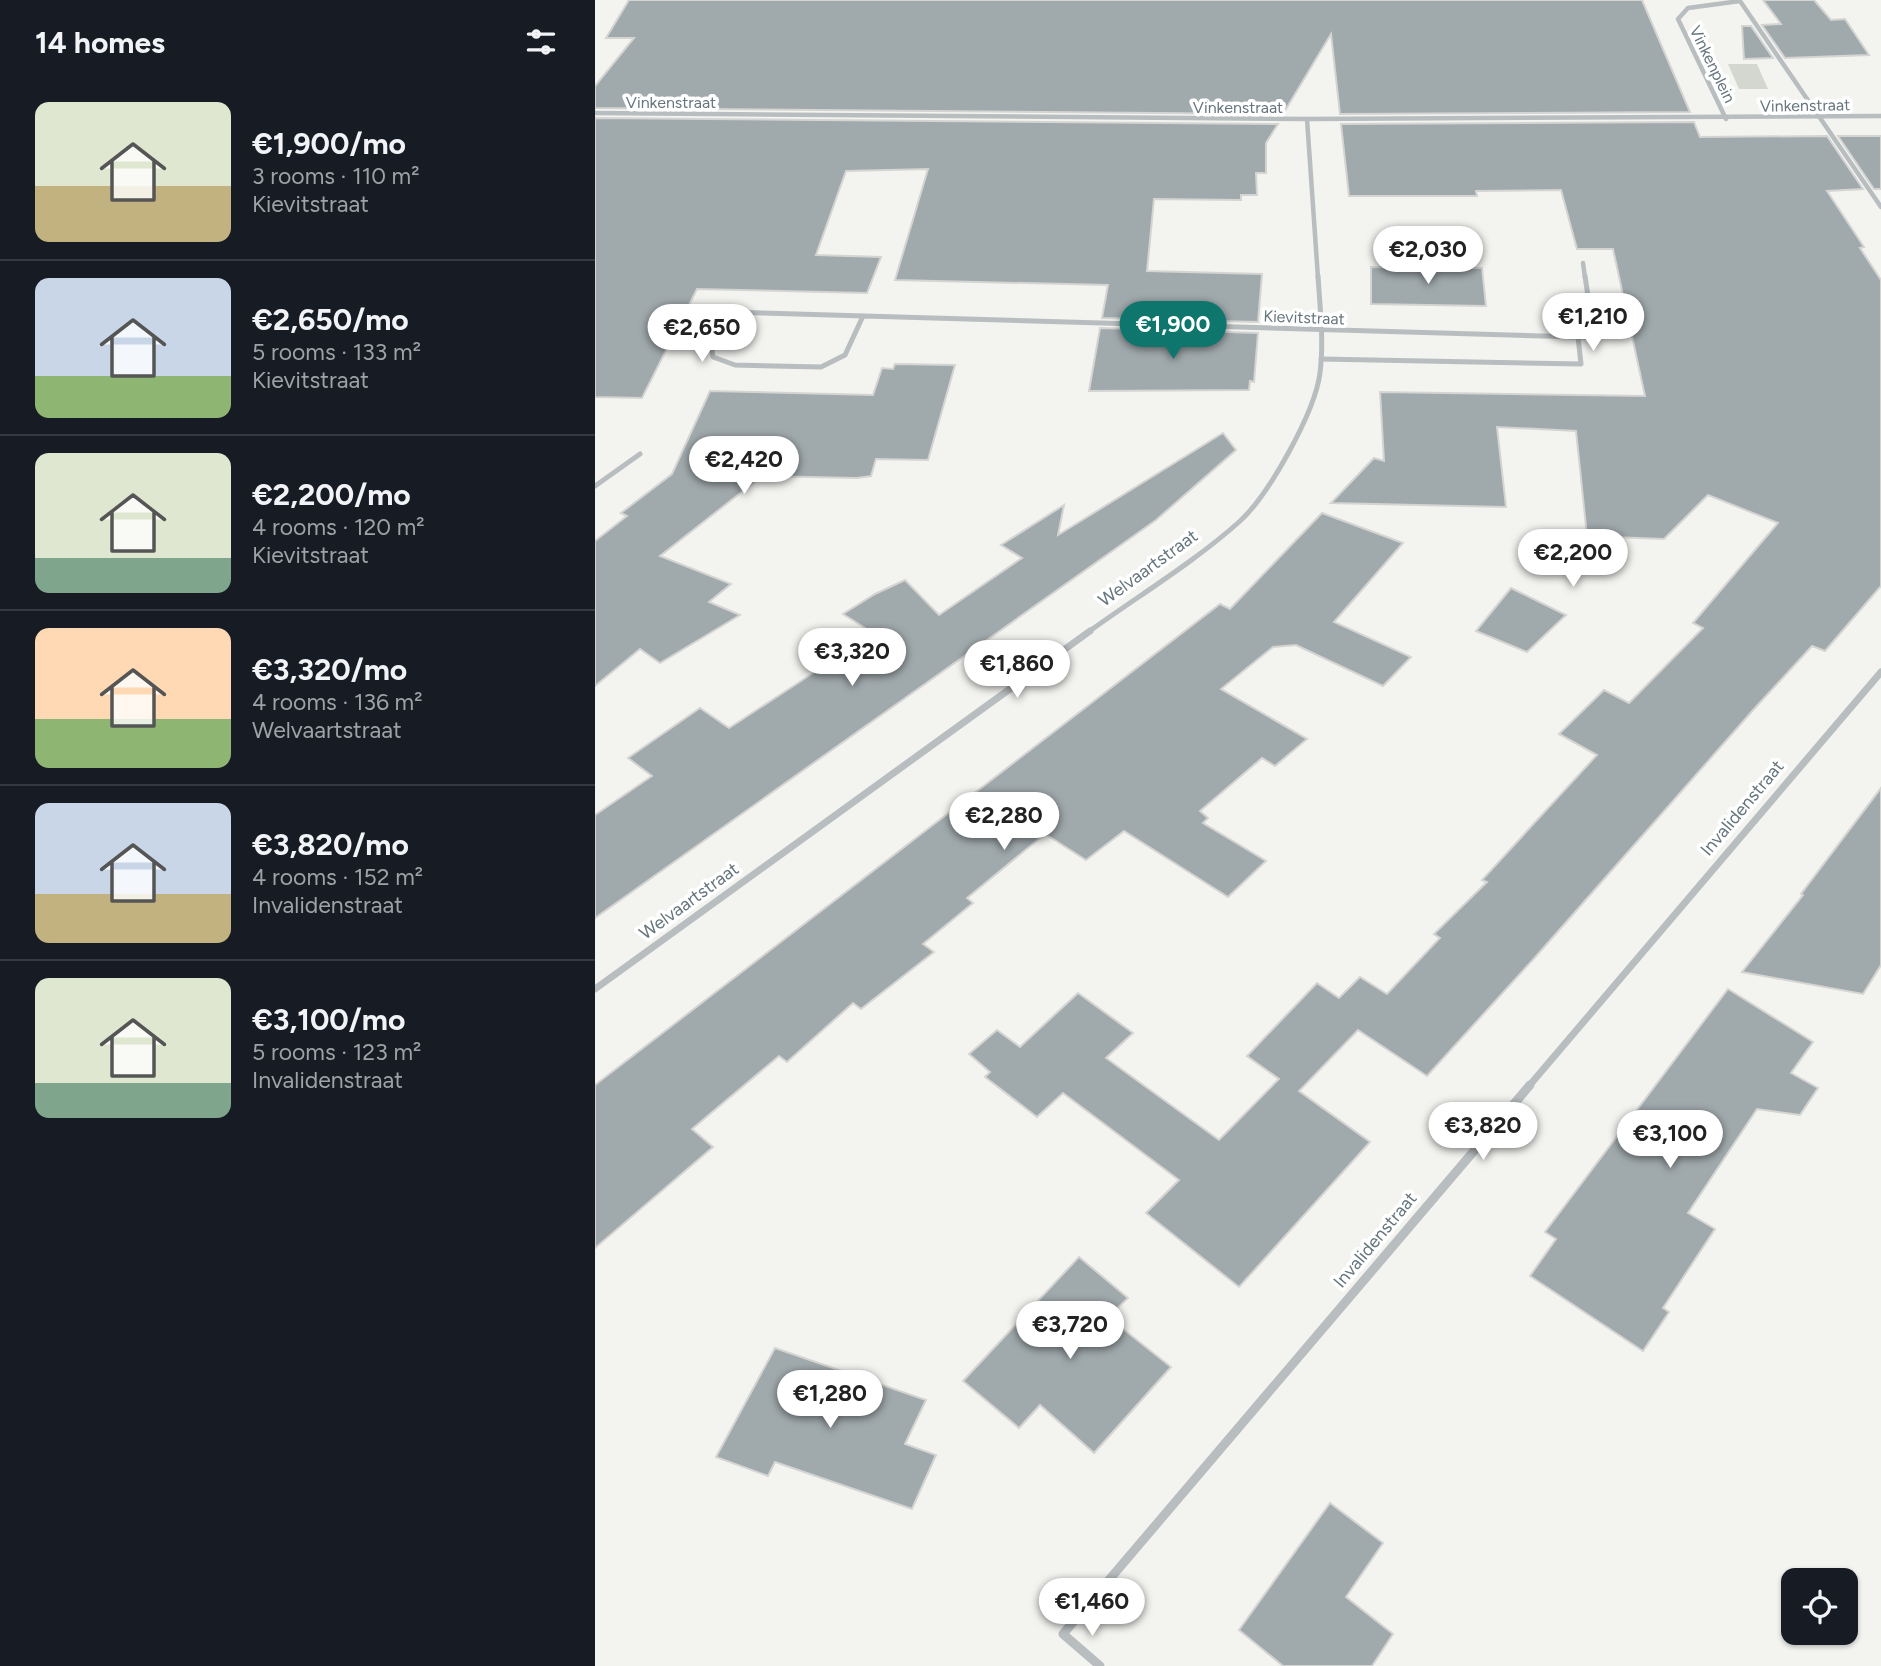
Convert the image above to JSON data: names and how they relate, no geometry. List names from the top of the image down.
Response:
{
  "streets": {
    "street": [
      "Vinkenplein",
      "Vinkenstraat",
      "Kievitstraat",
      "Welvaartstraat",
      "Invalidenstraat"
    ]
  },
  "crossings": [
    ["Vinkenplein", "Vinkenstraat"],
    ["Vinkenstraat", "Welvaartstraat"],
    ["Kievitstraat", "Welvaartstraat"]
  ],
  "page": {
    "heading": "14 homes",
    "list": [
      {
        "name": "€1,900/mo",
        "note": "3 rooms · 110 m² · Kievitstraat"
      },
      {
        "name": "€2,650/mo",
        "note": "5 rooms · 133 m² · Kievitstraat"
      },
      {
        "name": "€2,200/mo",
        "note": "4 rooms · 120 m² · Kievitstraat"
      },
      {
        "name": "€3,320/mo",
        "note": "4 rooms · 136 m² · Welvaartstraat"
      },
      {
        "name": "€3,820/mo",
        "note": "4 rooms · 152 m² · Invalidenstraat"
      },
      {
        "name": "€3,100/mo",
        "note": "5 rooms · 123 m² · Invalidenstraat"
      }
    ],
    "price": [
      "€2,030",
      "€1,210",
      "€1,900",
      "€2,650",
      "€2,420",
      "€2,200",
      "€3,320",
      "€1,860",
      "€2,280",
      "€3,820",
      "€3,100",
      "€3,720",
      "€1,280",
      "€1,460"
    ]
  }
}
